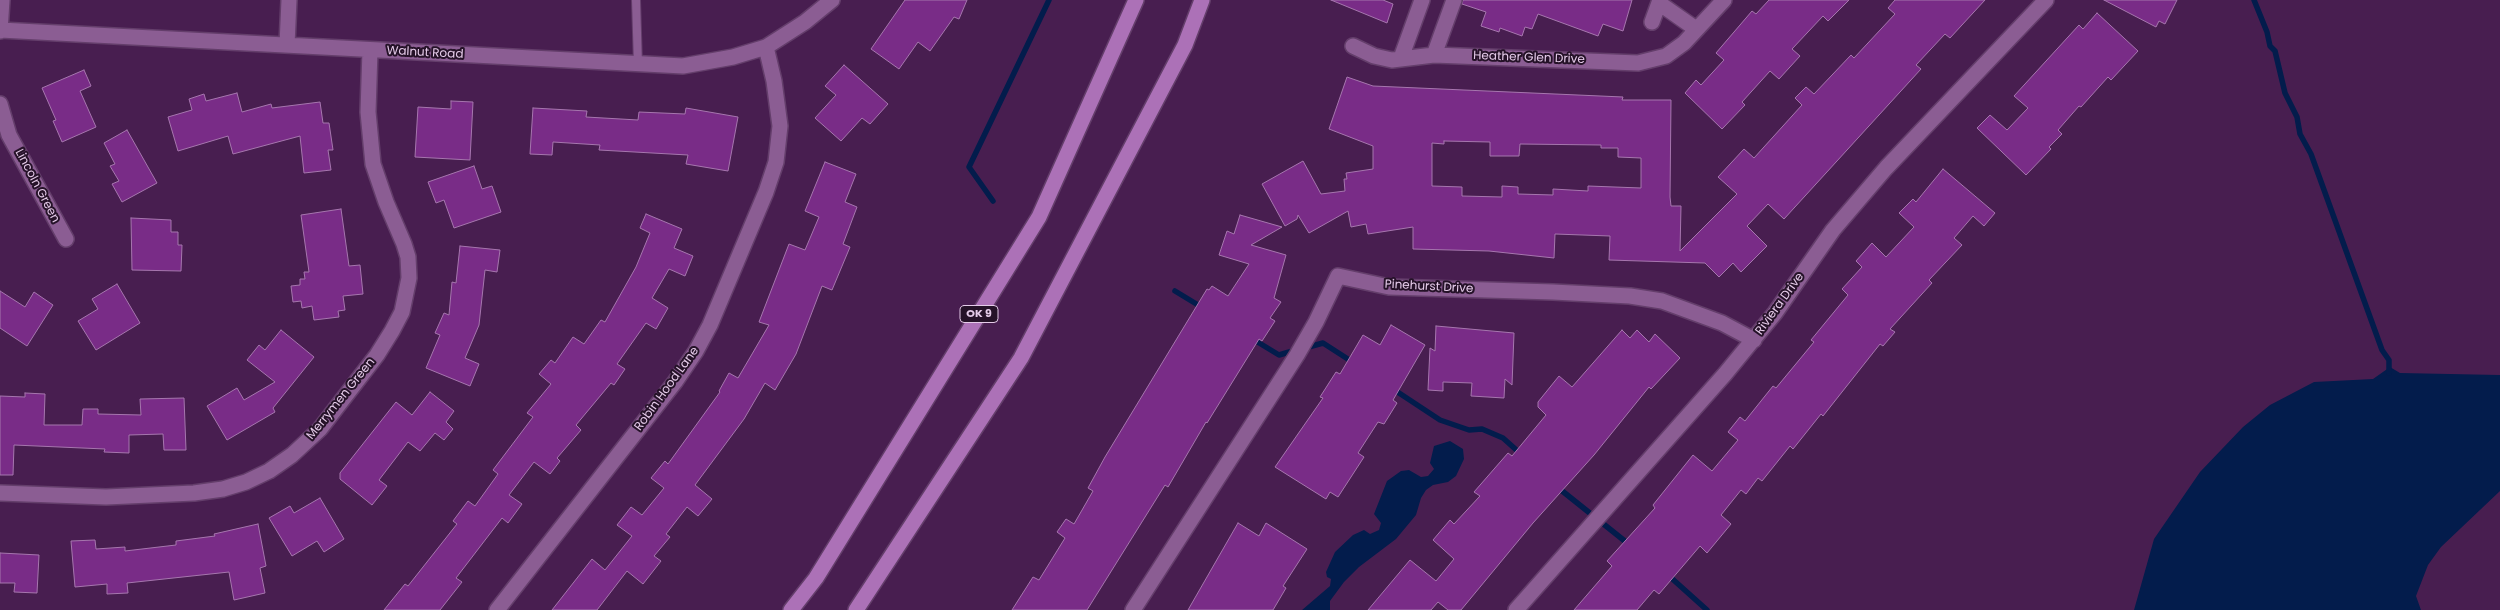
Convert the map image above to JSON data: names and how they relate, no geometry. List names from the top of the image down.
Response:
{
  "streets": {
    "highway": ["OK 9"],
    "street": [
      "Walnut Road",
      "Heather Glen Drive",
      "Lincoln Green",
      "Pinehurst Drive",
      "Riviera Drive",
      "Robin Hood Lane",
      "Merrymen Green"
    ]
  },
  "crossings": [
    ["Walnut Road", "Robin Hood Lane"],
    ["Walnut Road", "Merrymen Green"],
    ["Pinehurst Drive", "Riviera Drive"]
  ]
}
